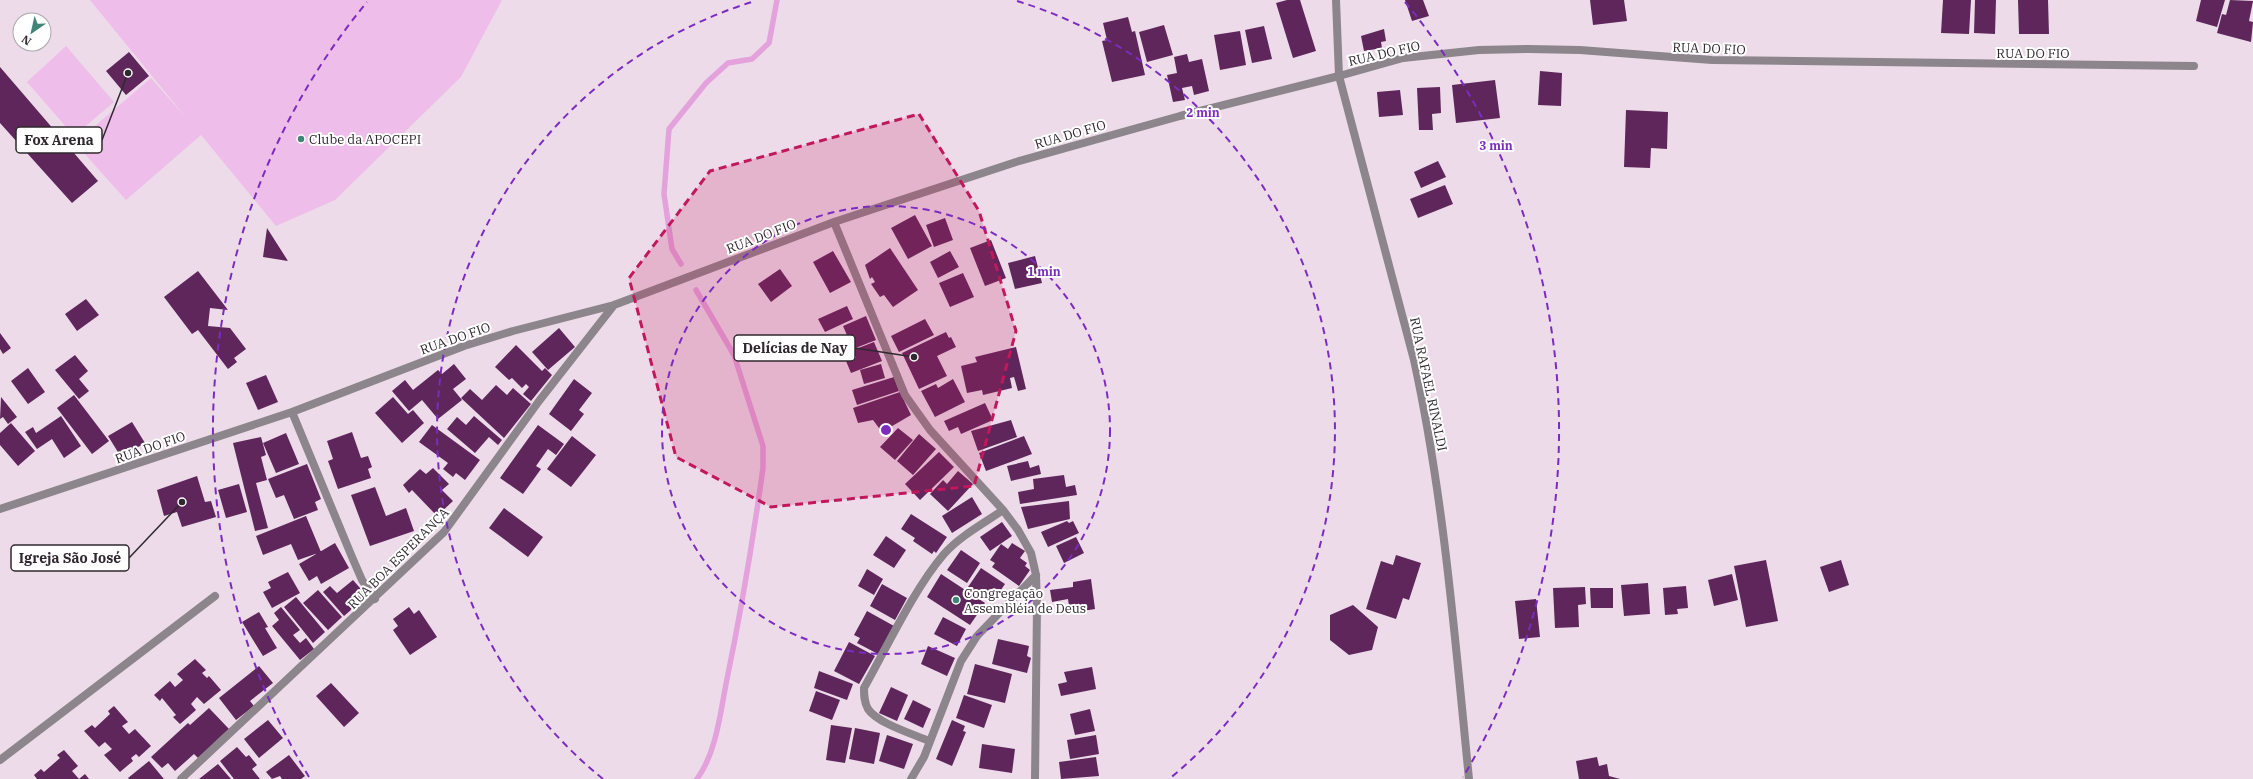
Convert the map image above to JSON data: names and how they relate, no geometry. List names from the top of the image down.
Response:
{
  "streets": {
    "street": ["RUA DO FIO", "RUA RAFAEL RINALDI", "RUA BOA ESPERANÇA"]
  },
  "crossings": [
    ["RUA DO FIO", "RUA RAFAEL RINALDI"],
    ["RUA DO FIO", "RUA BOA ESPERANÇA"]
  ],
  "places": [
    "Fox Arena",
    "Clube da APOCEPI",
    "Delícias de Nay",
    "Igreja São José",
    "Congregação Assembléia de Deus"
  ],
  "north": "bottom left",
  "rings": ["2 min", "3 min", "1 min"]
}
